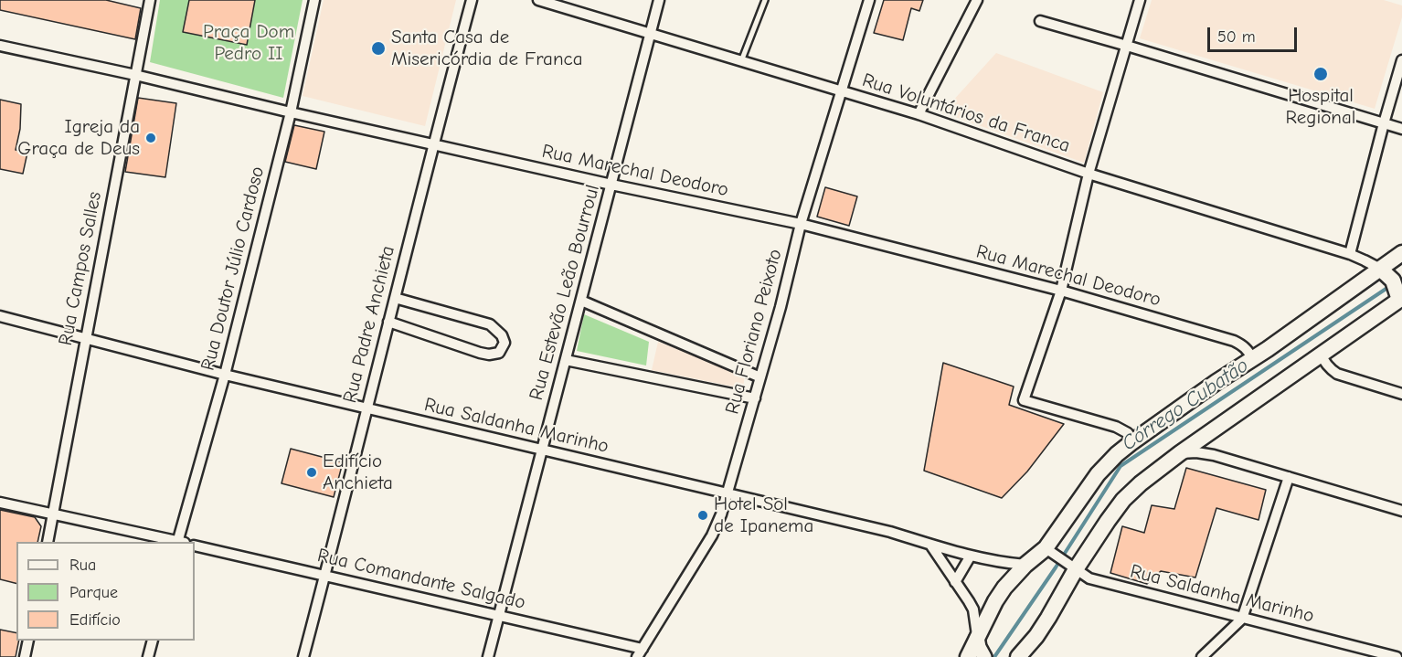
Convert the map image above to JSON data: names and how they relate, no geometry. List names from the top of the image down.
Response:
{
  "streets": {
    "street": [
      "Rua Voluntários da Franca",
      "Rua Marechal Deodoro",
      "Rua Campos Salles",
      "Rua Doutor Júlio Cardoso",
      "Rua Estevão Leão Bourroul",
      "Rua Padre Anchieta",
      "Rua Floriano Peixoto",
      "Rua Saldanha Marinho",
      "Rua Comandante Salgado"
    ]
  },
  "crossings": [
    ["Rua Voluntários da Franca", "Rua Estevão Leão Bourroul"],
    ["Rua Voluntários da Franca", "Rua Floriano Peixoto"],
    ["Rua Marechal Deodoro", "Rua Campos Salles"],
    ["Rua Marechal Deodoro", "Rua Doutor Júlio Cardoso"],
    ["Rua Marechal Deodoro", "Rua Estevão Leão Bourroul"],
    ["Rua Marechal Deodoro", "Rua Padre Anchieta"],
    ["Rua Marechal Deodoro", "Rua Floriano Peixoto"],
    ["Rua Campos Salles", "Rua Saldanha Marinho"],
    ["Rua Doutor Júlio Cardoso", "Rua Saldanha Marinho"],
    ["Rua Estevão Leão Bourroul", "Rua Saldanha Marinho"],
    ["Rua Estevão Leão Bourroul", "Rua Comandante Salgado"],
    ["Rua Padre Anchieta", "Rua Saldanha Marinho"],
    ["Rua Padre Anchieta", "Rua Comandante Salgado"],
    ["Rua Floriano Peixoto", "Rua Saldanha Marinho"],
    ["Rua Floriano Peixoto", "Rua Comandante Salgado"]
  ],
  "water": ["Córrego Cubatão"],
  "parks": ["Praça Dom Pedro II"],
  "places": [
    "Santa Casa de Misericórdia de Franca",
    "Hospital Regional",
    "Igreja da Graça de Deus",
    "Edifício Anchieta",
    "Hotel Sol de Ipanema"
  ],
  "legend": ["Rua", "Parque", "Edifício"],
  "scale_bar": "50 m"
}
